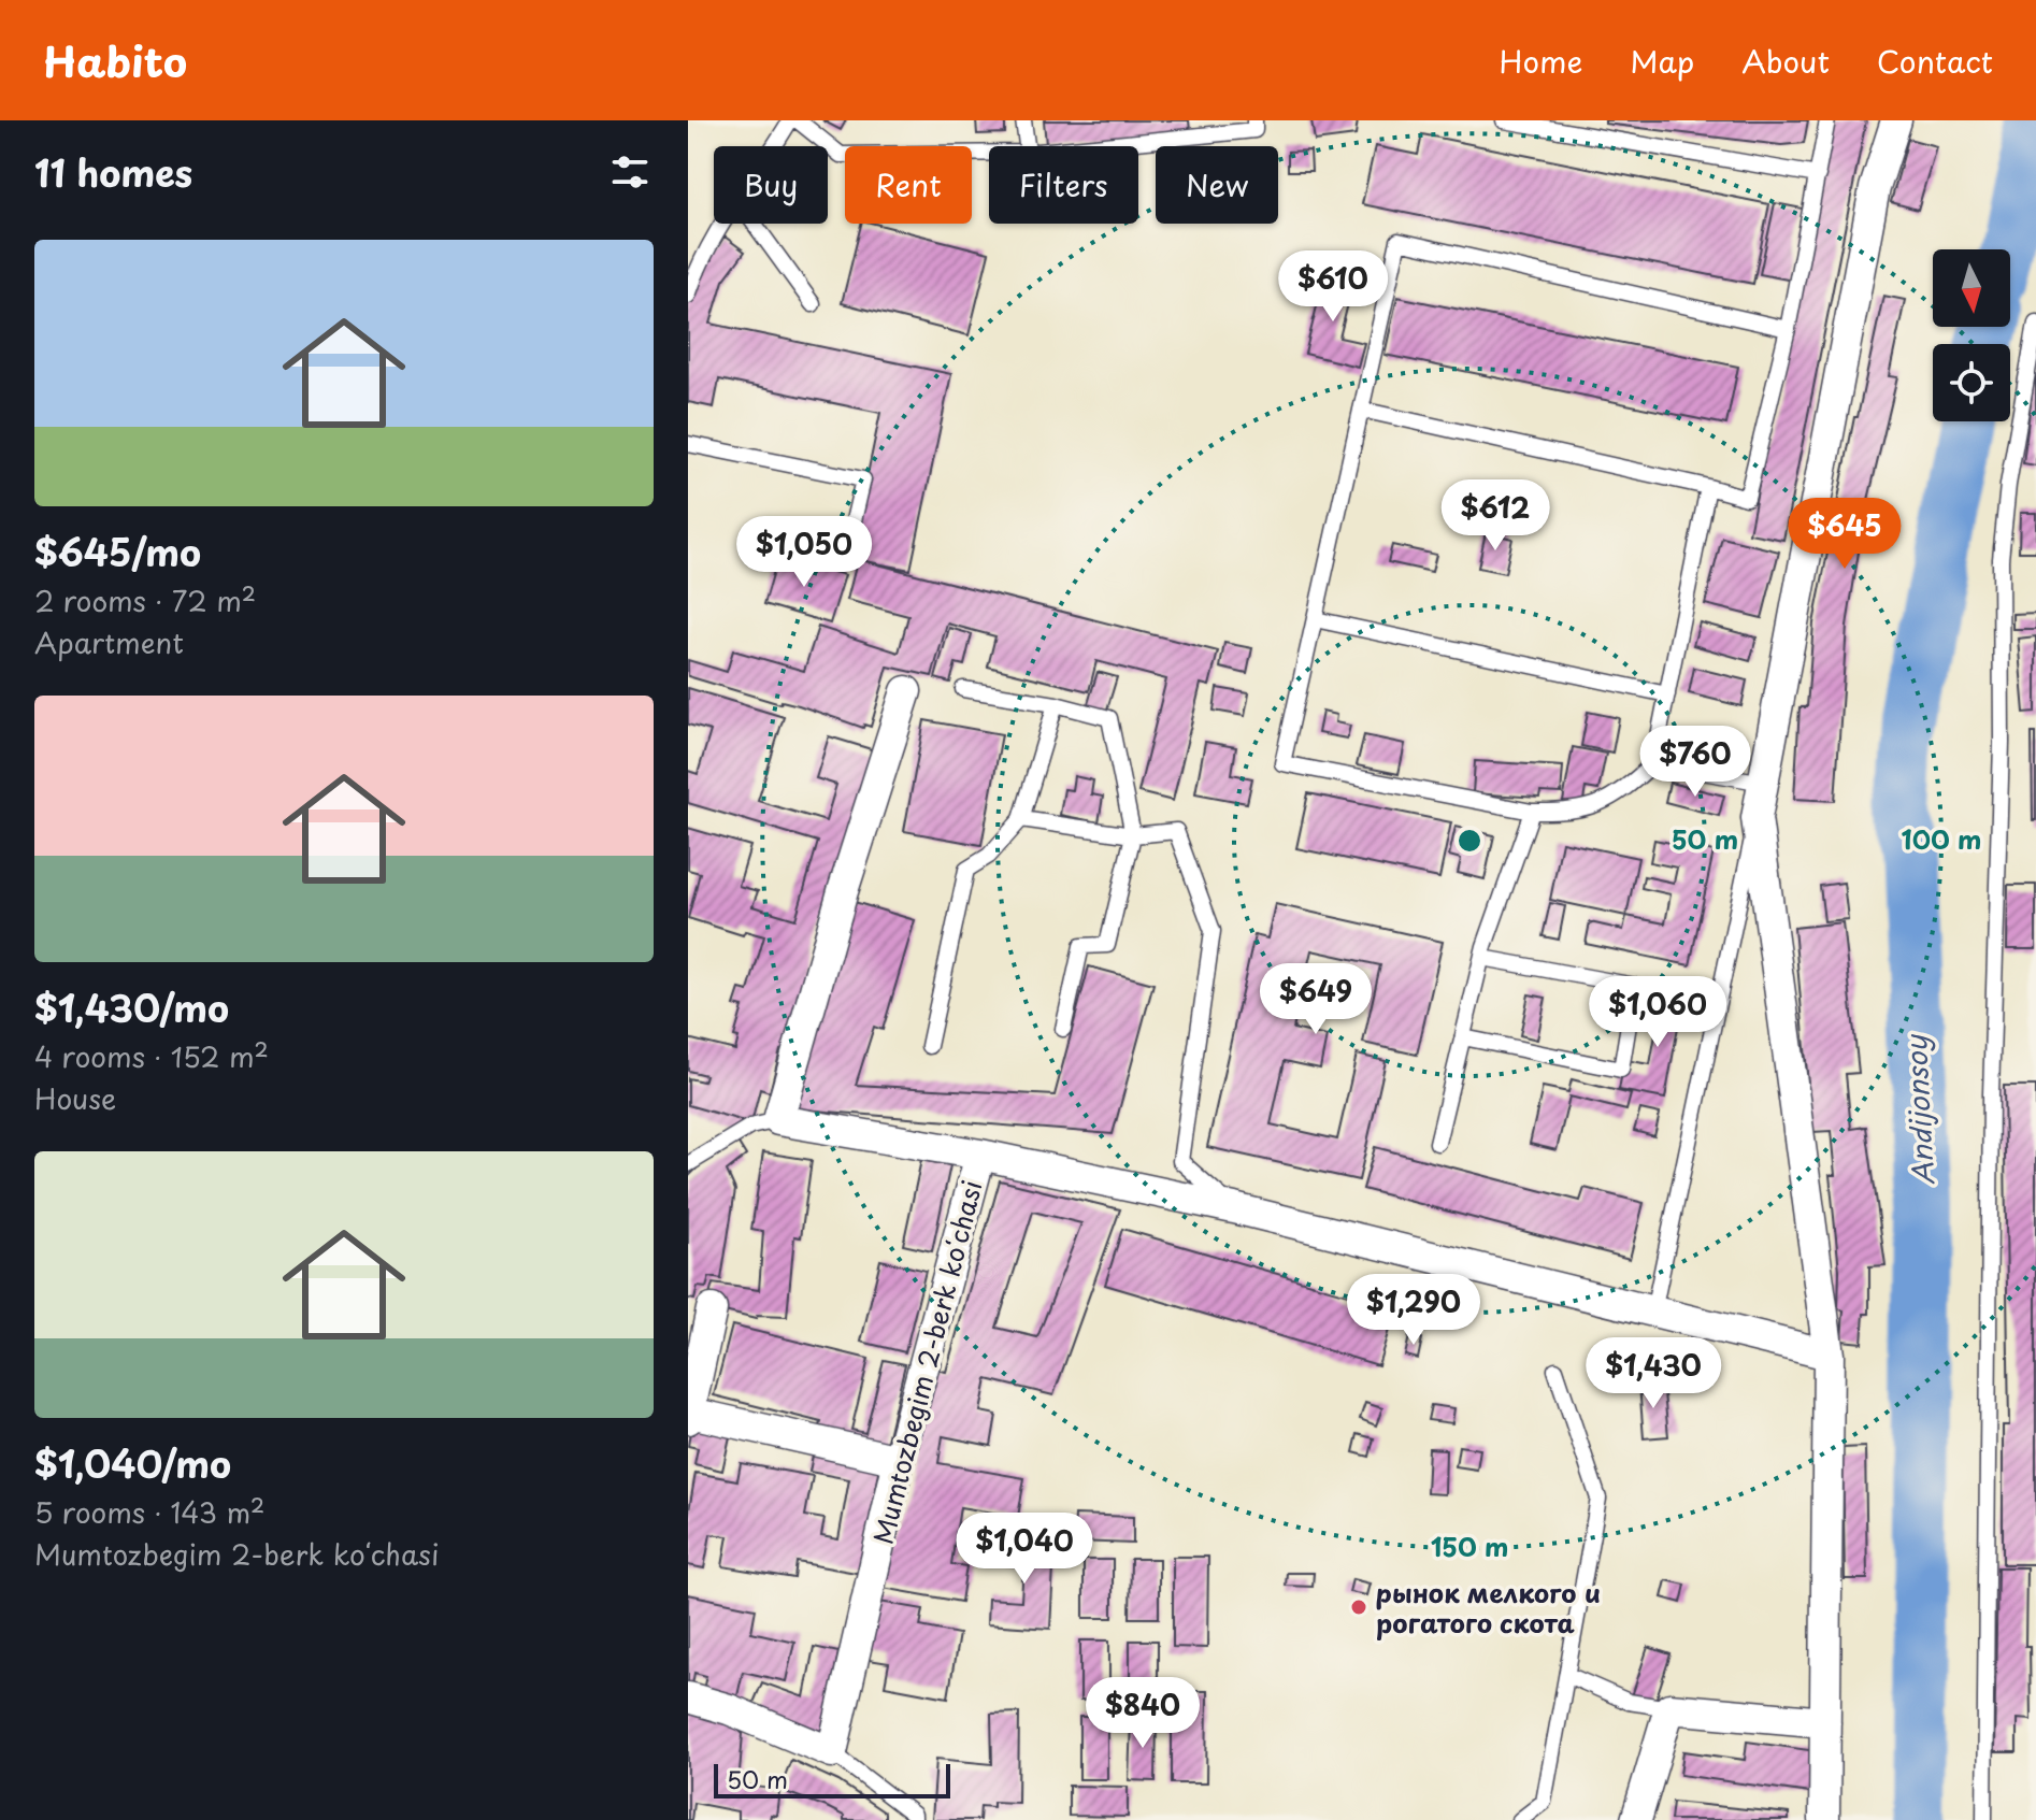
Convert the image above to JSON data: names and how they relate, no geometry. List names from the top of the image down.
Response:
{
  "streets": {
    "street": ["Mumtozbegim 2-berk koʻchasi"]
  },
  "water": ["Andijonsoy"],
  "places": ["рынок мелкого и рогатого скота"],
  "scale_bar": "50 m",
  "north": "bottom",
  "page": {
    "header": "Habito",
    "nav": [
      "Home",
      "Map",
      "About",
      "Contact"
    ],
    "heading": "11 homes",
    "chip": [
      "Buy",
      "Rent",
      "Filters",
      "New"
    ],
    "list": [
      {
        "name": "$645/mo",
        "note": "2 rooms · 72 m² · Apartment"
      },
      {
        "name": "$1,430/mo",
        "note": "4 rooms · 152 m² · House"
      },
      {
        "name": "$1,040/mo",
        "note": "5 rooms · 143 m² · Mumtozbegim 2-berk koʻchasi"
      }
    ],
    "price": [
      "$610",
      "$612",
      "$645",
      "$1,050",
      "$760",
      "$649",
      "$1,060",
      "$1,290",
      "$1,430",
      "$1,040",
      "$840"
    ],
    "scale": "50 m"
  },
  "rings": ["50 m", "100 m", "150 m"]
}
